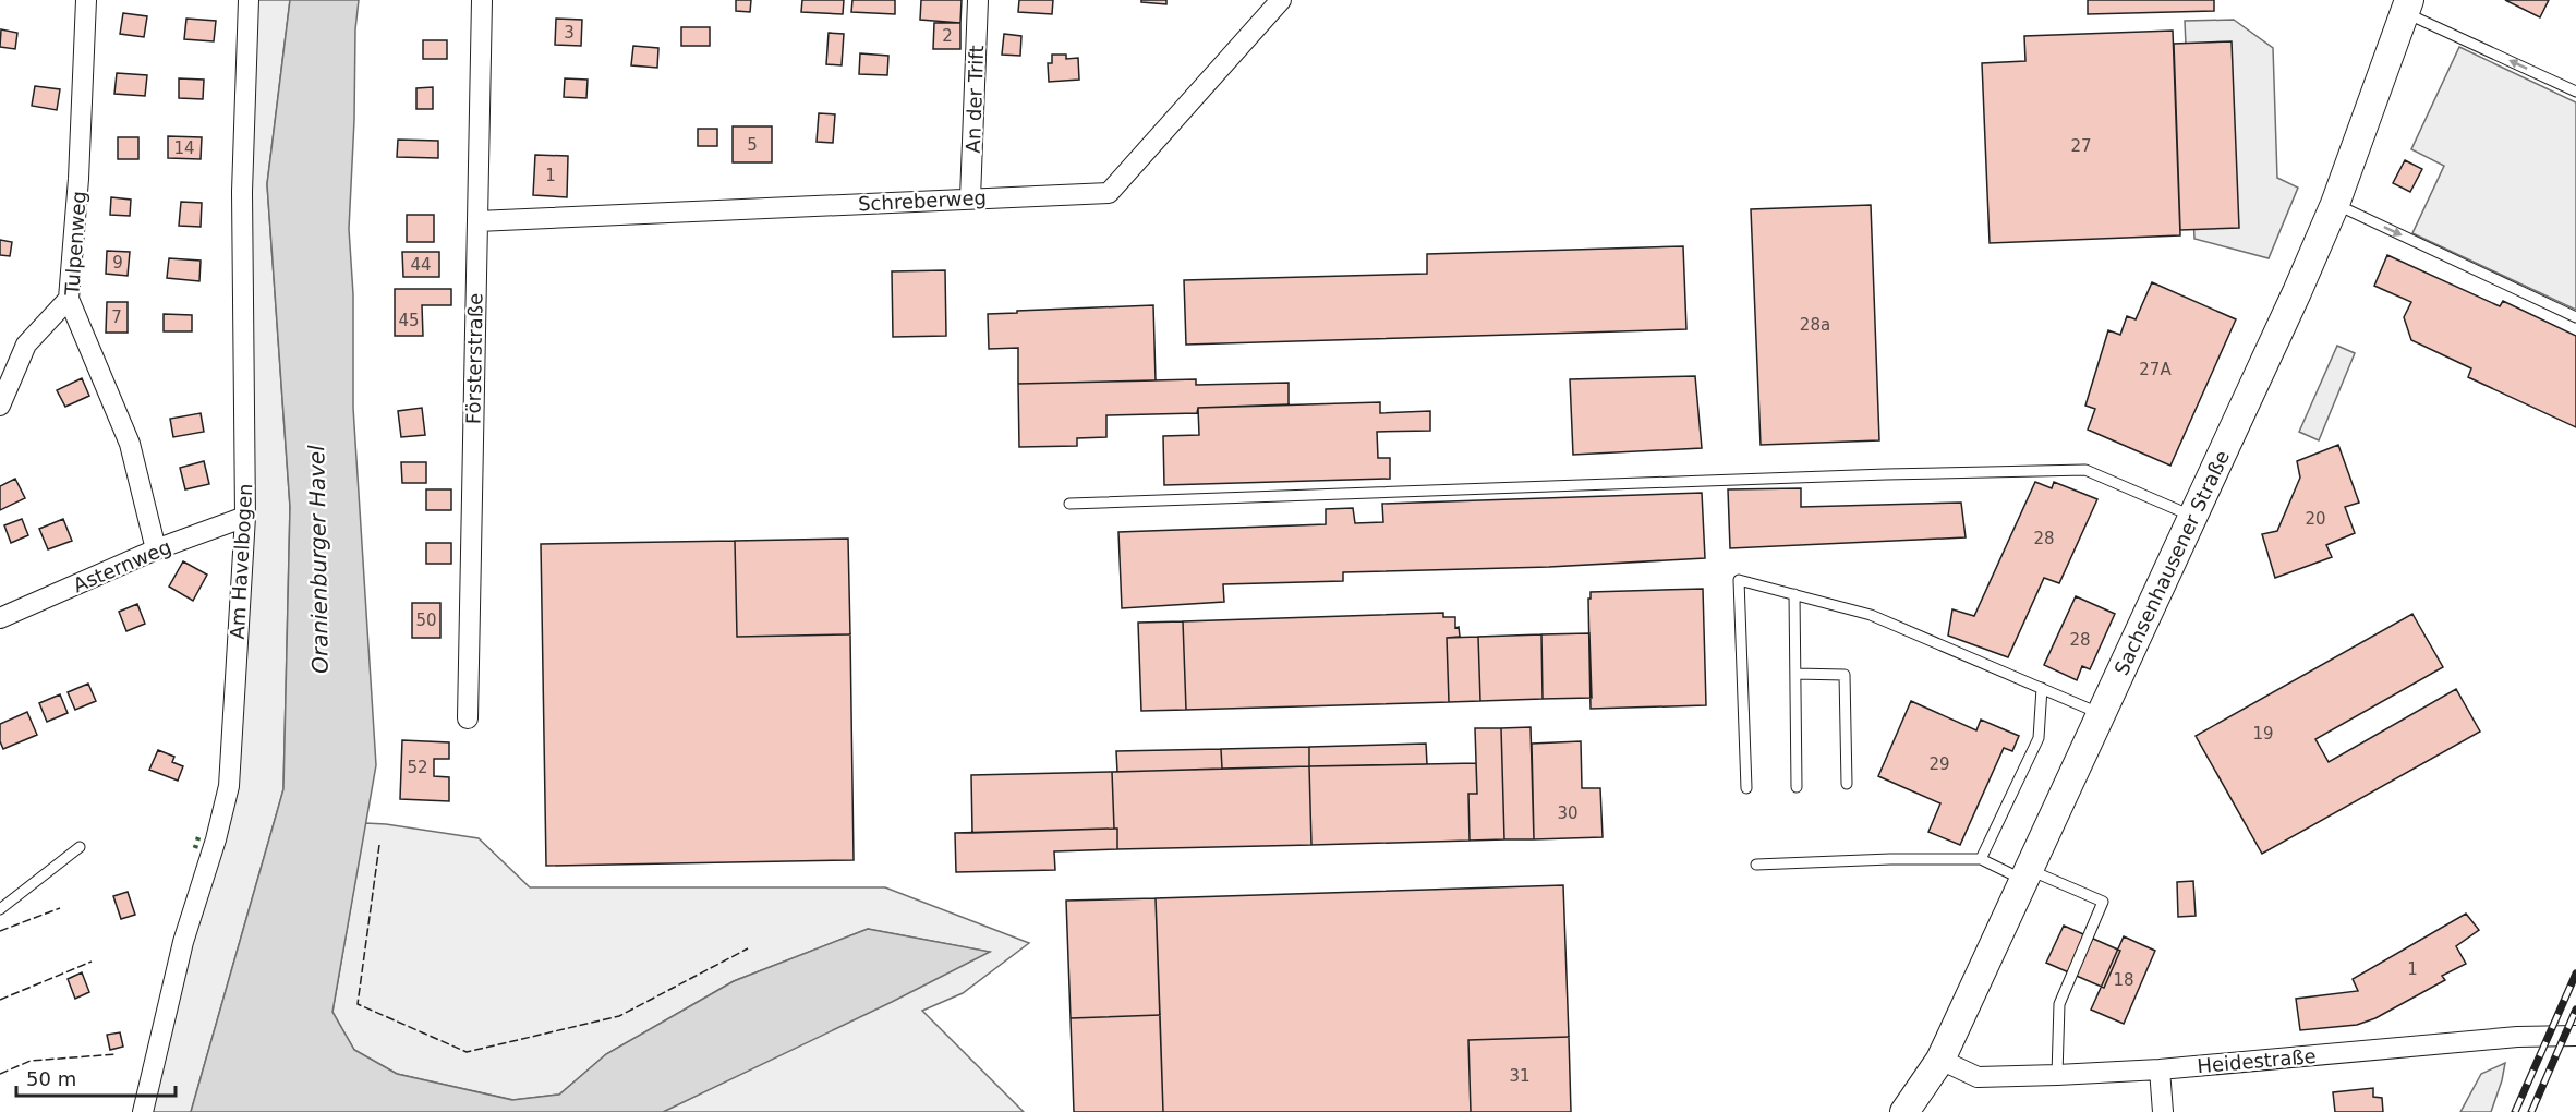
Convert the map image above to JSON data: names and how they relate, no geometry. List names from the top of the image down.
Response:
{
  "streets": {
    "main road": ["Sachsenhausener Straße"],
    "street": [
      "An der Trift",
      "Schreberweg",
      "Tulpenweg",
      "Försterstraße",
      "Am Havelbogen",
      "Asternweg",
      "Heidestraße"
    ]
  },
  "crossings": [
    ["An der Trift", "Schreberweg"],
    ["Schreberweg", "Försterstraße"],
    ["Tulpenweg", "Asternweg"],
    ["Am Havelbogen", "Asternweg"],
    ["Sachsenhausener Straße", "Heidestraße"]
  ],
  "water": ["Oranienburger Havel"],
  "house_numbers": [
    "3",
    "2",
    "5",
    "27",
    "14",
    "1",
    "9",
    "44",
    "7",
    "45",
    "28a",
    "27A",
    "20",
    "28",
    "50",
    "28",
    "19",
    "29",
    "52",
    "30",
    "1",
    "18",
    "31"
  ],
  "scale_bar": "50 m"
}
